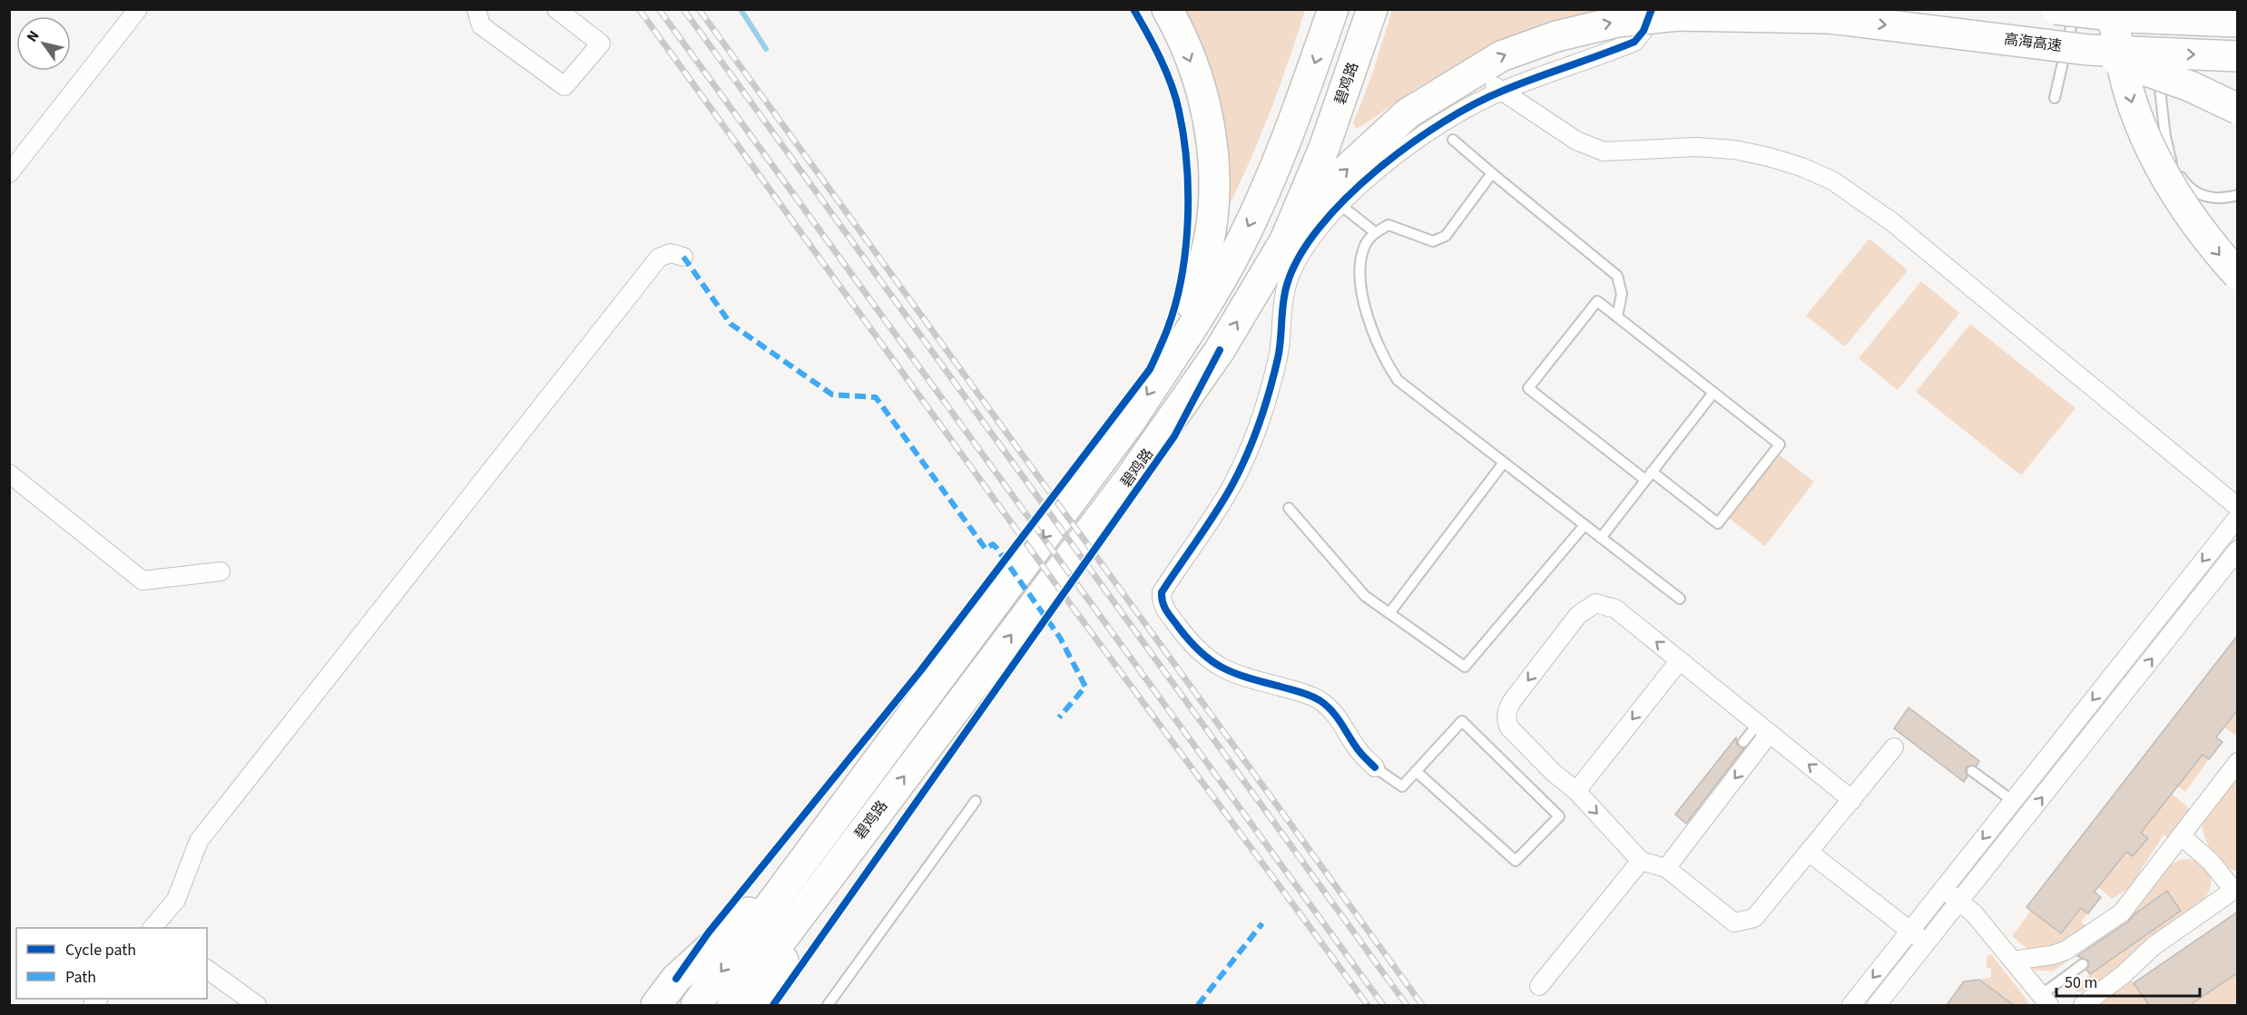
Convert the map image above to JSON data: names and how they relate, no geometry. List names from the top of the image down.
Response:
{
  "streets": {
    "highway": ["高海高速", "碧鸡路"]
  },
  "legend": ["Cycle path", "Path"],
  "scale_bar": "50 m",
  "north": "top left"
}
